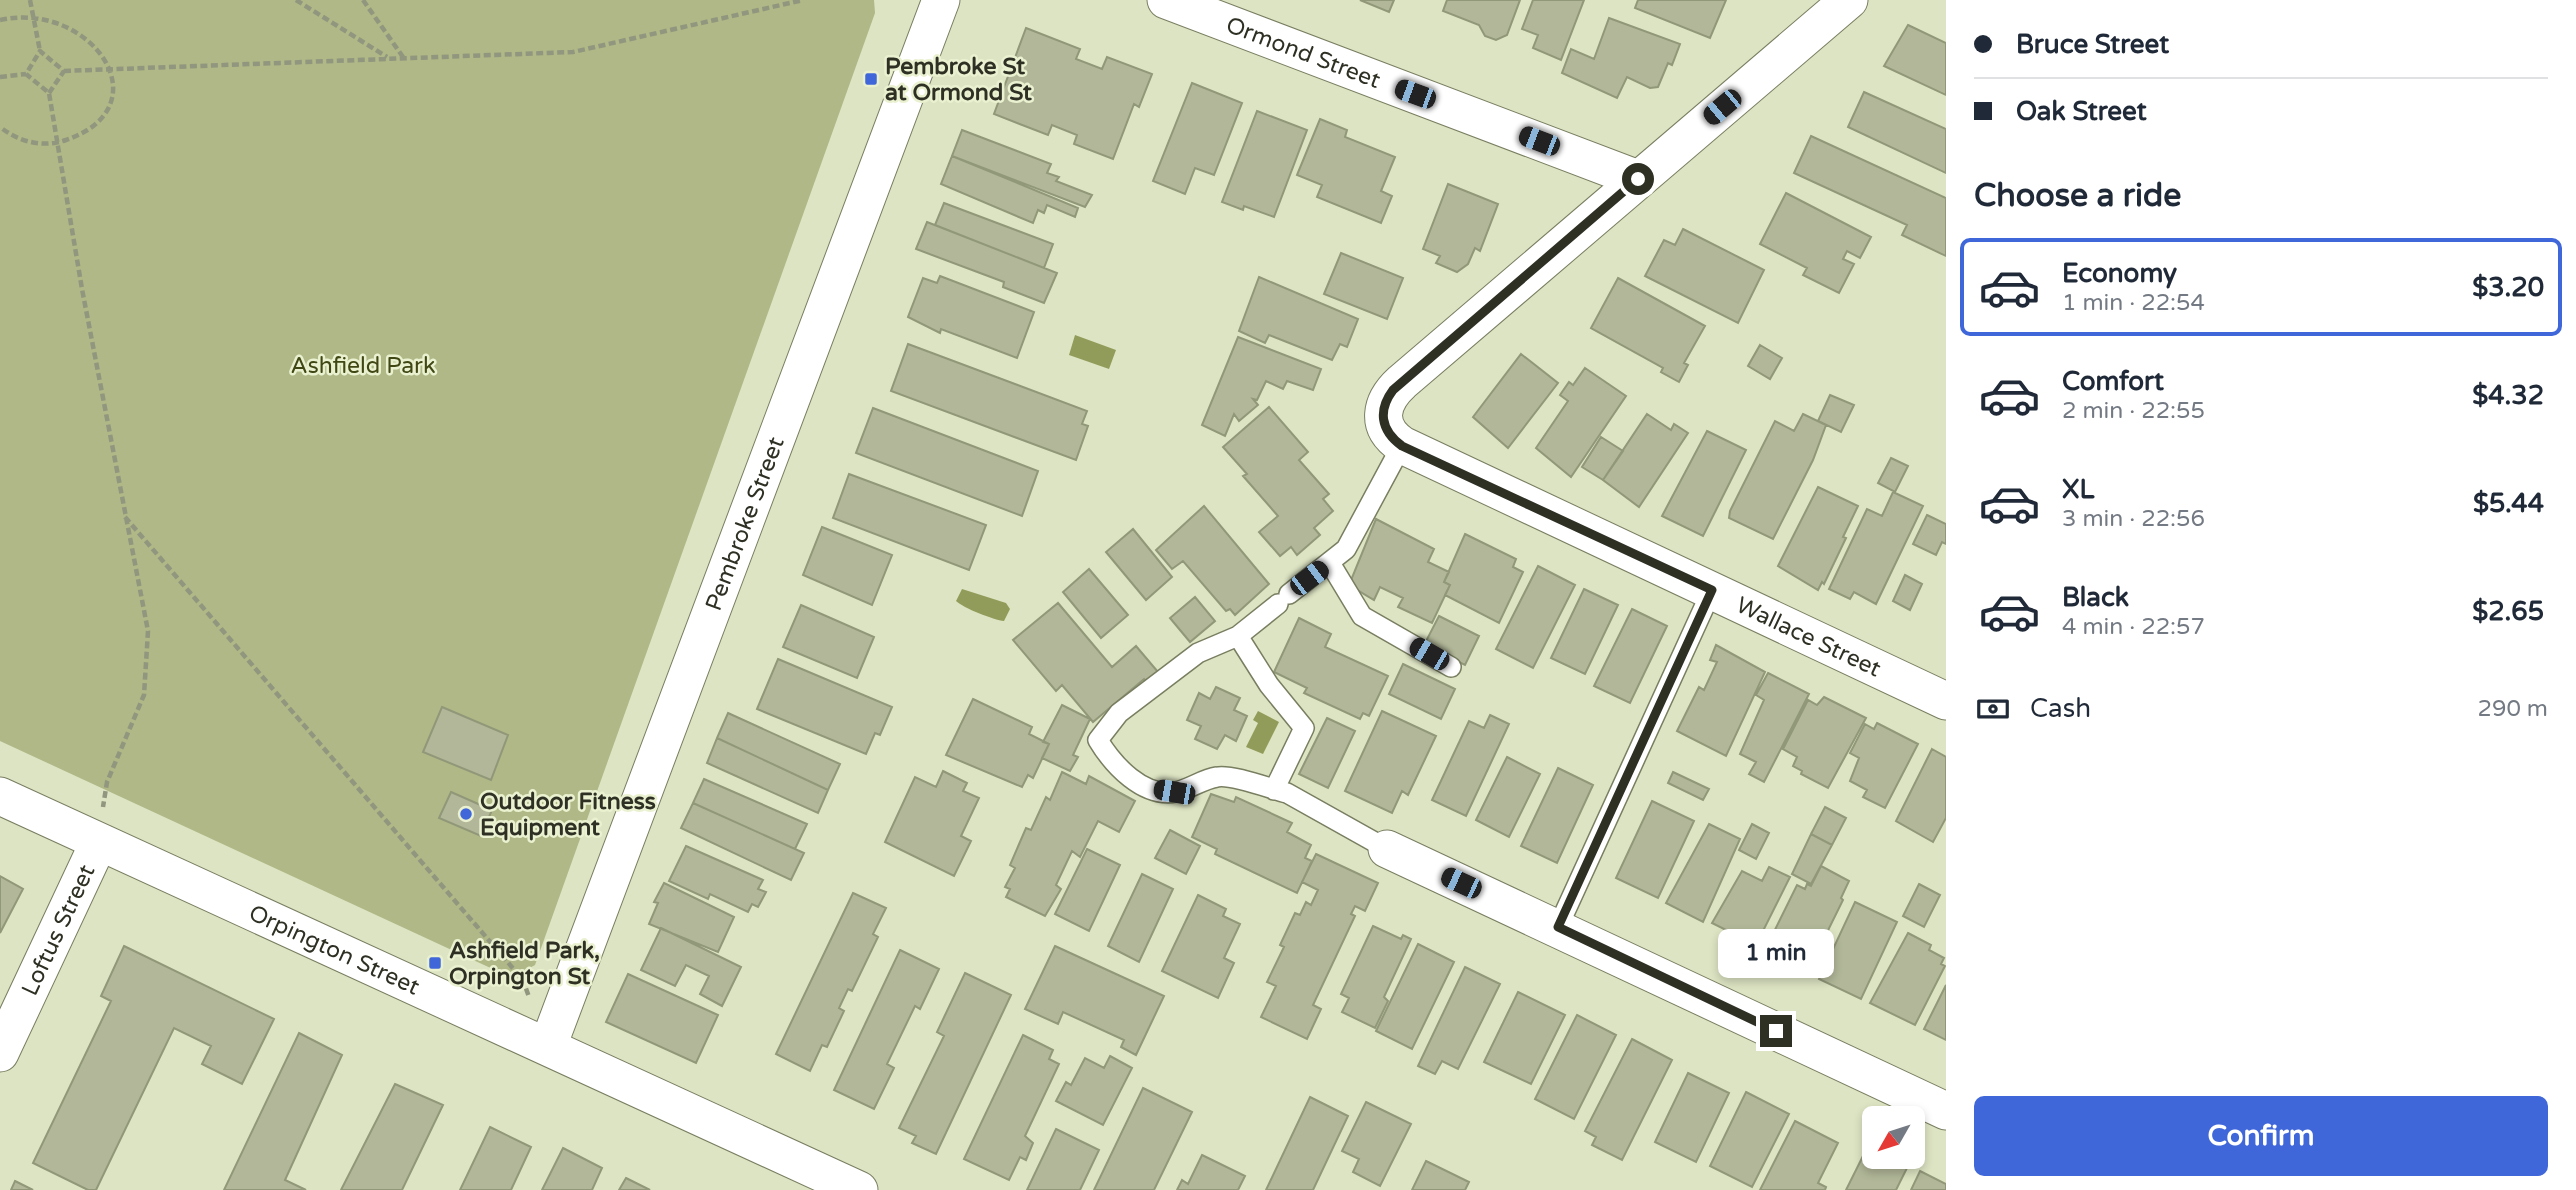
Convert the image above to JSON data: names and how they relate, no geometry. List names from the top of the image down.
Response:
{
  "streets": {
    "street": [
      "Ormond Street",
      "Pembroke Street",
      "Wallace Street",
      "Loftus Street",
      "Orpington Street"
    ]
  },
  "crossings": [
    ["Pembroke Street", "Orpington Street"],
    ["Loftus Street", "Orpington Street"]
  ],
  "parks": ["Ashfield Park"],
  "places": {
    "transit": ["Pembroke St at Ormond St", "Ashfield Park, Orpington St"],
    "other": ["Outdoor Fitness Equipment"]
  },
  "north": "bottom left",
  "page": {
    "banner": ["Bruce Street", "Oak Street"],
    "heading": "Choose a ride",
    "list": [
      {
        "name": "Economy",
        "note": "1 min · 22:54",
        "value": "$3.20"
      },
      {
        "name": "Comfort",
        "note": "2 min · 22:55",
        "value": "$4.32"
      },
      {
        "name": "XL",
        "note": "3 min · 22:56",
        "value": "$5.44"
      },
      {
        "name": "Black",
        "note": "4 min · 22:57",
        "value": "$2.65"
      }
    ],
    "pay": ["Cash", "290 m"],
    "bubble": "1 min",
    "buttons": "Confirm"
  }
}
